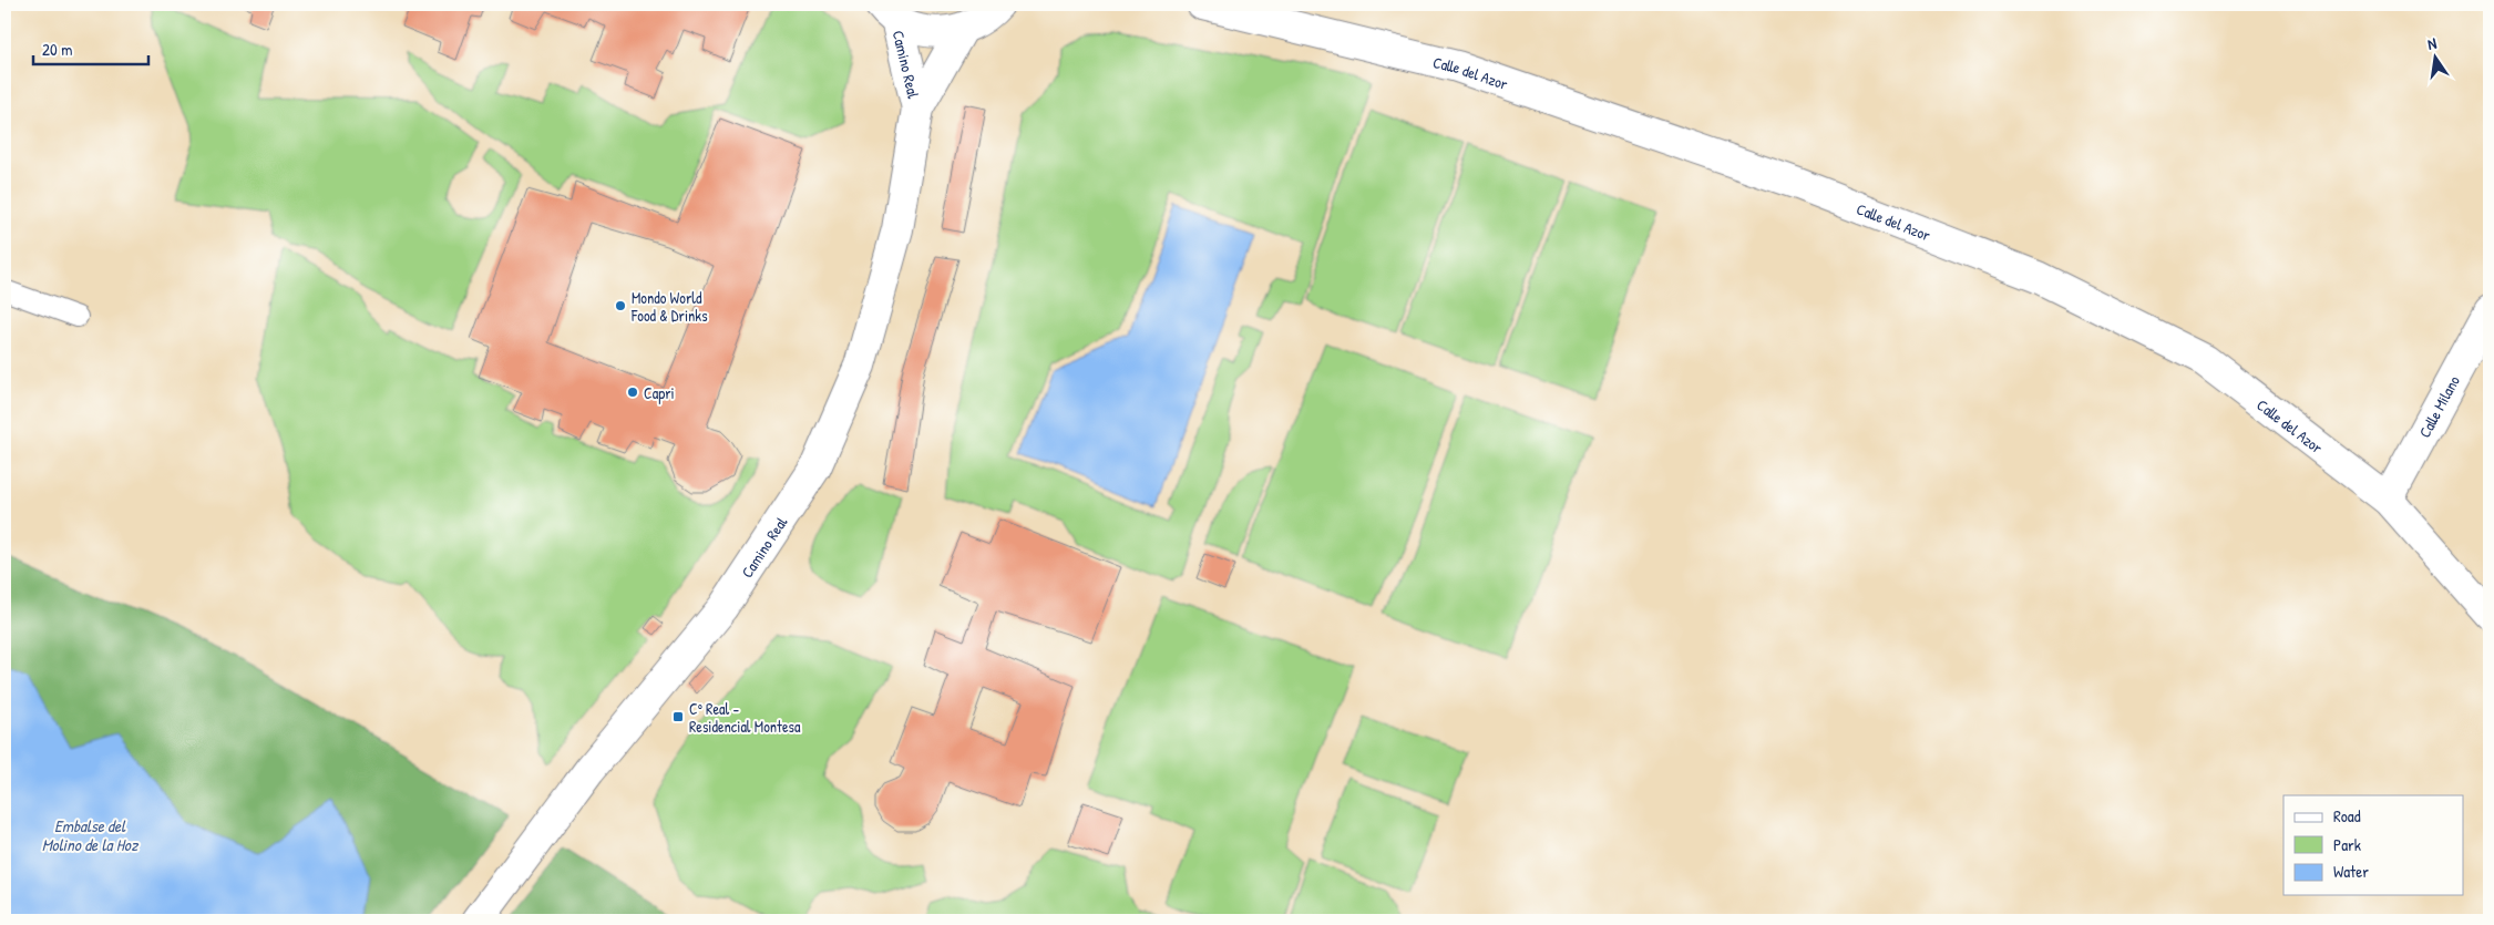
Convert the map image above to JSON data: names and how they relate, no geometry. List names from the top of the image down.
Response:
{
  "streets": {
    "street": ["Camino Real", "Calle del Azor", "Calle Milano"]
  },
  "crossings": [
    ["Calle del Azor", "Calle Milano"]
  ],
  "water": ["Embalse del Molino de la Hoz"],
  "places": {
    "other": ["Mondo World Food & Drinks", "Capri"],
    "transit": ["Cº Real - Residencial Montesa"]
  },
  "legend": ["Road", "Park", "Water"],
  "scale_bar": "20 m",
  "north": "top"
}
